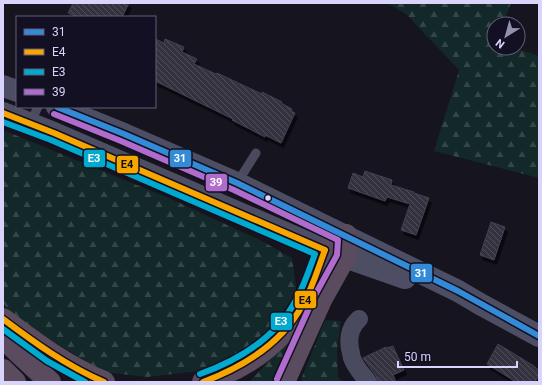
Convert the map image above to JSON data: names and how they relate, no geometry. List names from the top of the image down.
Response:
{
  "lines": [
    "transit line 31",
    "transit line E4",
    "transit line 39",
    "transit line E3"
  ],
  "legend": [
    "31",
    "E4",
    "E3",
    "39"
  ],
  "scale_bar": "50 m",
  "north": "bottom left"
}
